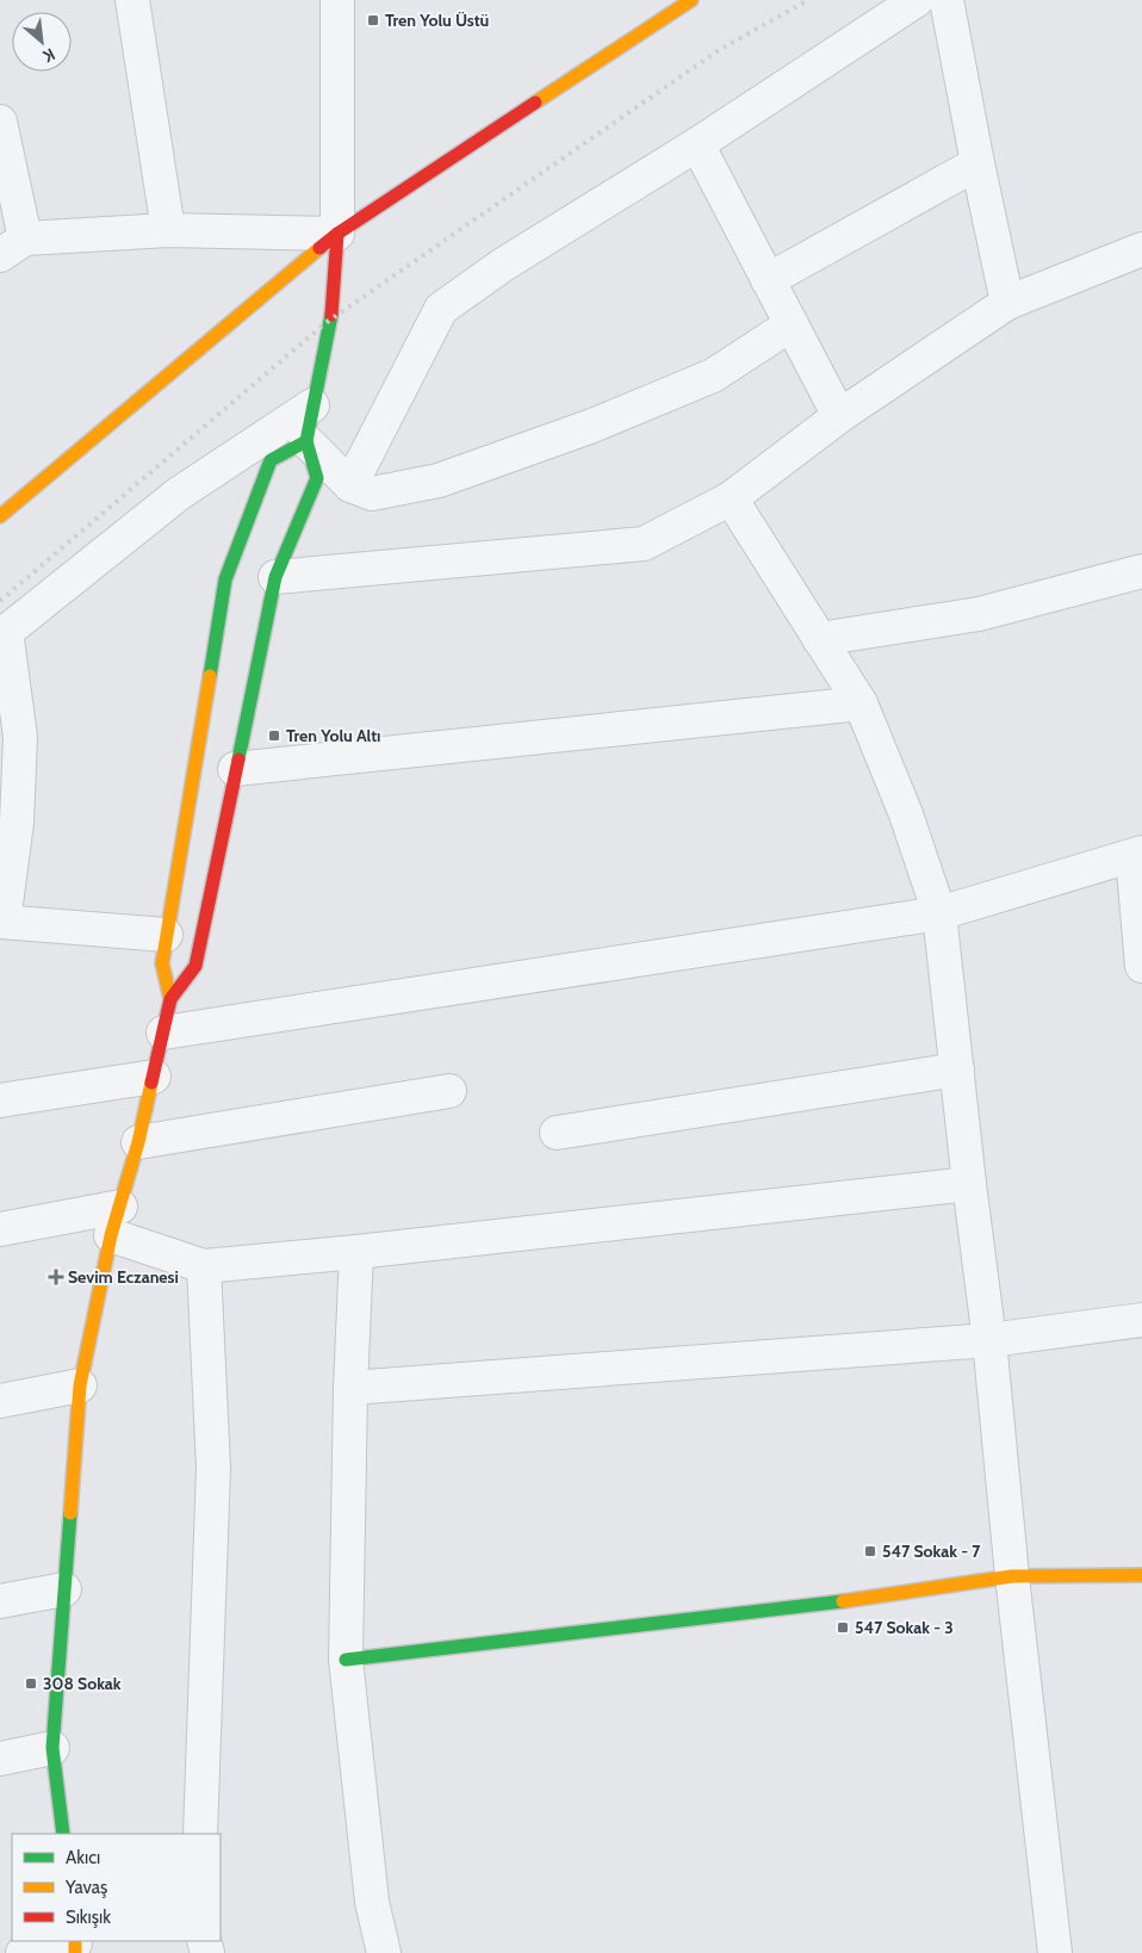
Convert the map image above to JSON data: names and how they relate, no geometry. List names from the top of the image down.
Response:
{
  "places": {
    "transit": [
      "Tren Yolu Üstü",
      "Tren Yolu Altı",
      "547 Sokak - 7",
      "547 Sokak - 3",
      "308 Sokak"
    ],
    "health": ["Sevim Eczanesi"]
  },
  "legend": ["Akıcı", "Yavaş", "Sıkışık"],
  "north": "bottom right"
}
